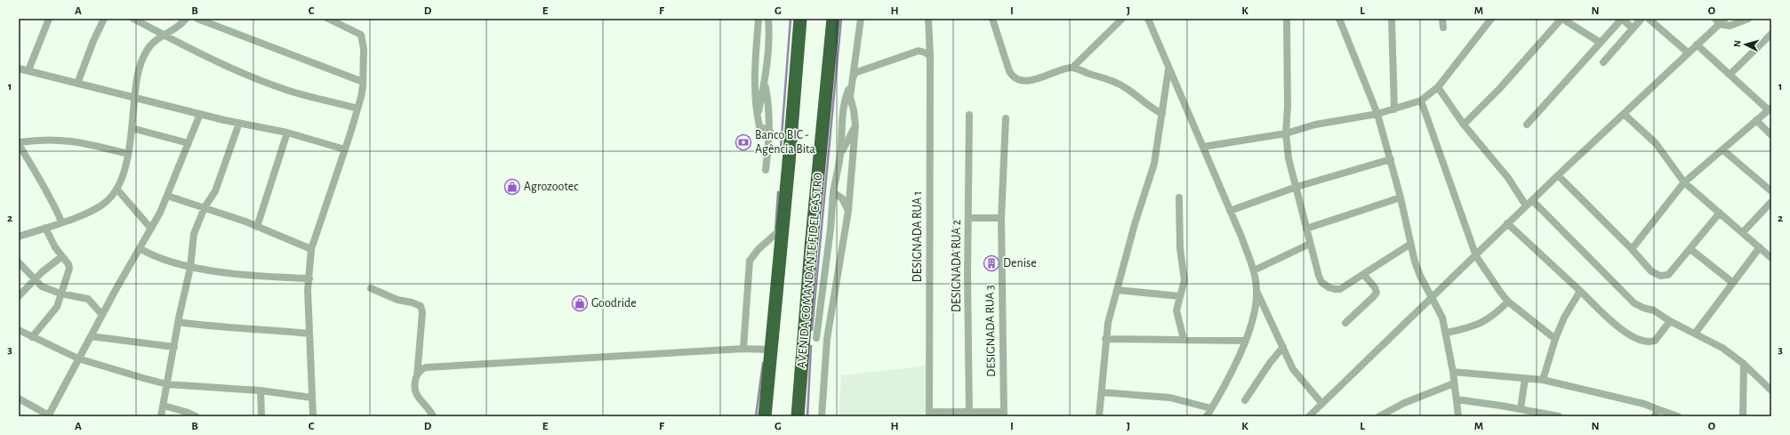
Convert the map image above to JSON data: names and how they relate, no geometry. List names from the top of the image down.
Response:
{
  "streets": {
    "highway": ["AVENIDA COMANDANTE FIDEL CASTRO"],
    "street": ["DESIGNADA RUA 1", "DESIGNADA RUA 2", "DESIGNADA RUA 3"]
  },
  "places": {
    "bank": ["Banco BIC - Agência Bita"],
    "shop": ["Agrozootec", "Goodride"],
    "building": ["Denise"]
  },
  "north": "left",
  "grid": {
    "columns": [
      "A",
      "B",
      "C",
      "D",
      "E",
      "F",
      "G",
      "H",
      "I",
      "J",
      "K",
      "L",
      "M",
      "N",
      "O"
    ],
    "rows": ["1", "2", "3"]
  }
}
